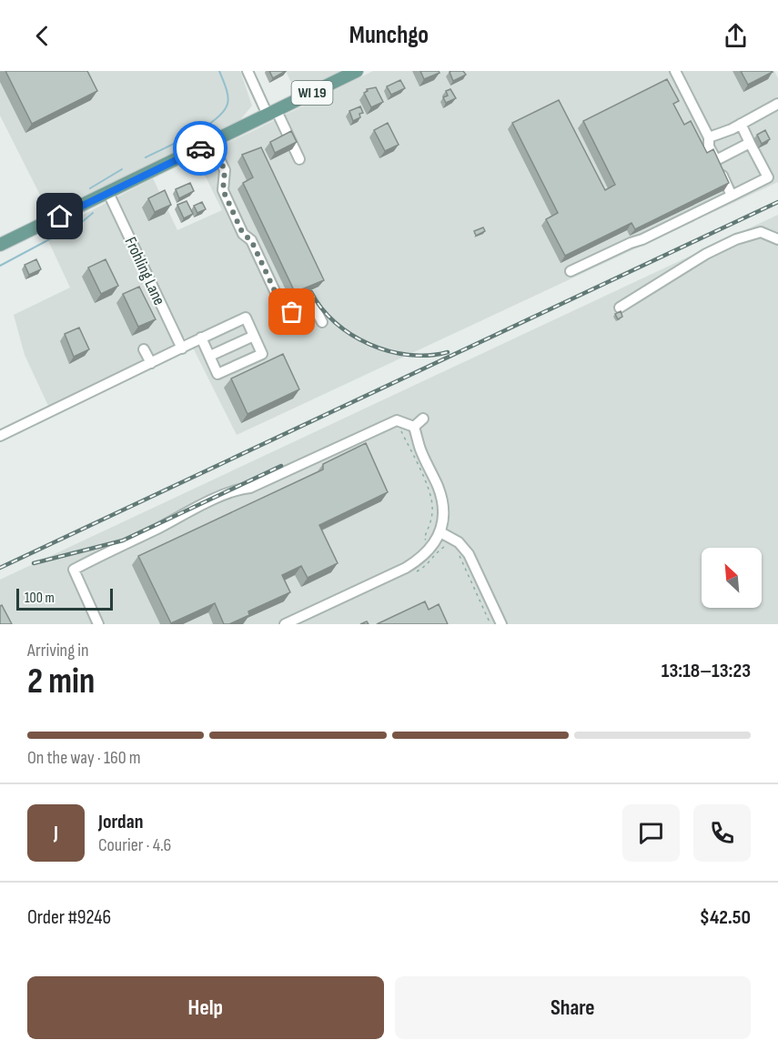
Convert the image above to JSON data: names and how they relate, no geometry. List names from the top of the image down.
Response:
{
  "streets": {
    "main road": ["WI 19"],
    "street": ["Frohling Lane"]
  },
  "crossings": [
    ["WI 19", "Frohling Lane"]
  ],
  "scale_bar": "100 m",
  "north": "top left",
  "page": {
    "header": "Munchgo",
    "scale": "100 m",
    "heading": ["2 min", "Arriving in", "13:18–13:23"],
    "panel": [
      "Jordan",
      "Courier · 4.6",
      "Order #9246",
      "$42.50"
    ],
    "bar": "On the way · 160 m",
    "round": "J",
    "buttons": ["Help", "Share"]
  }
}
